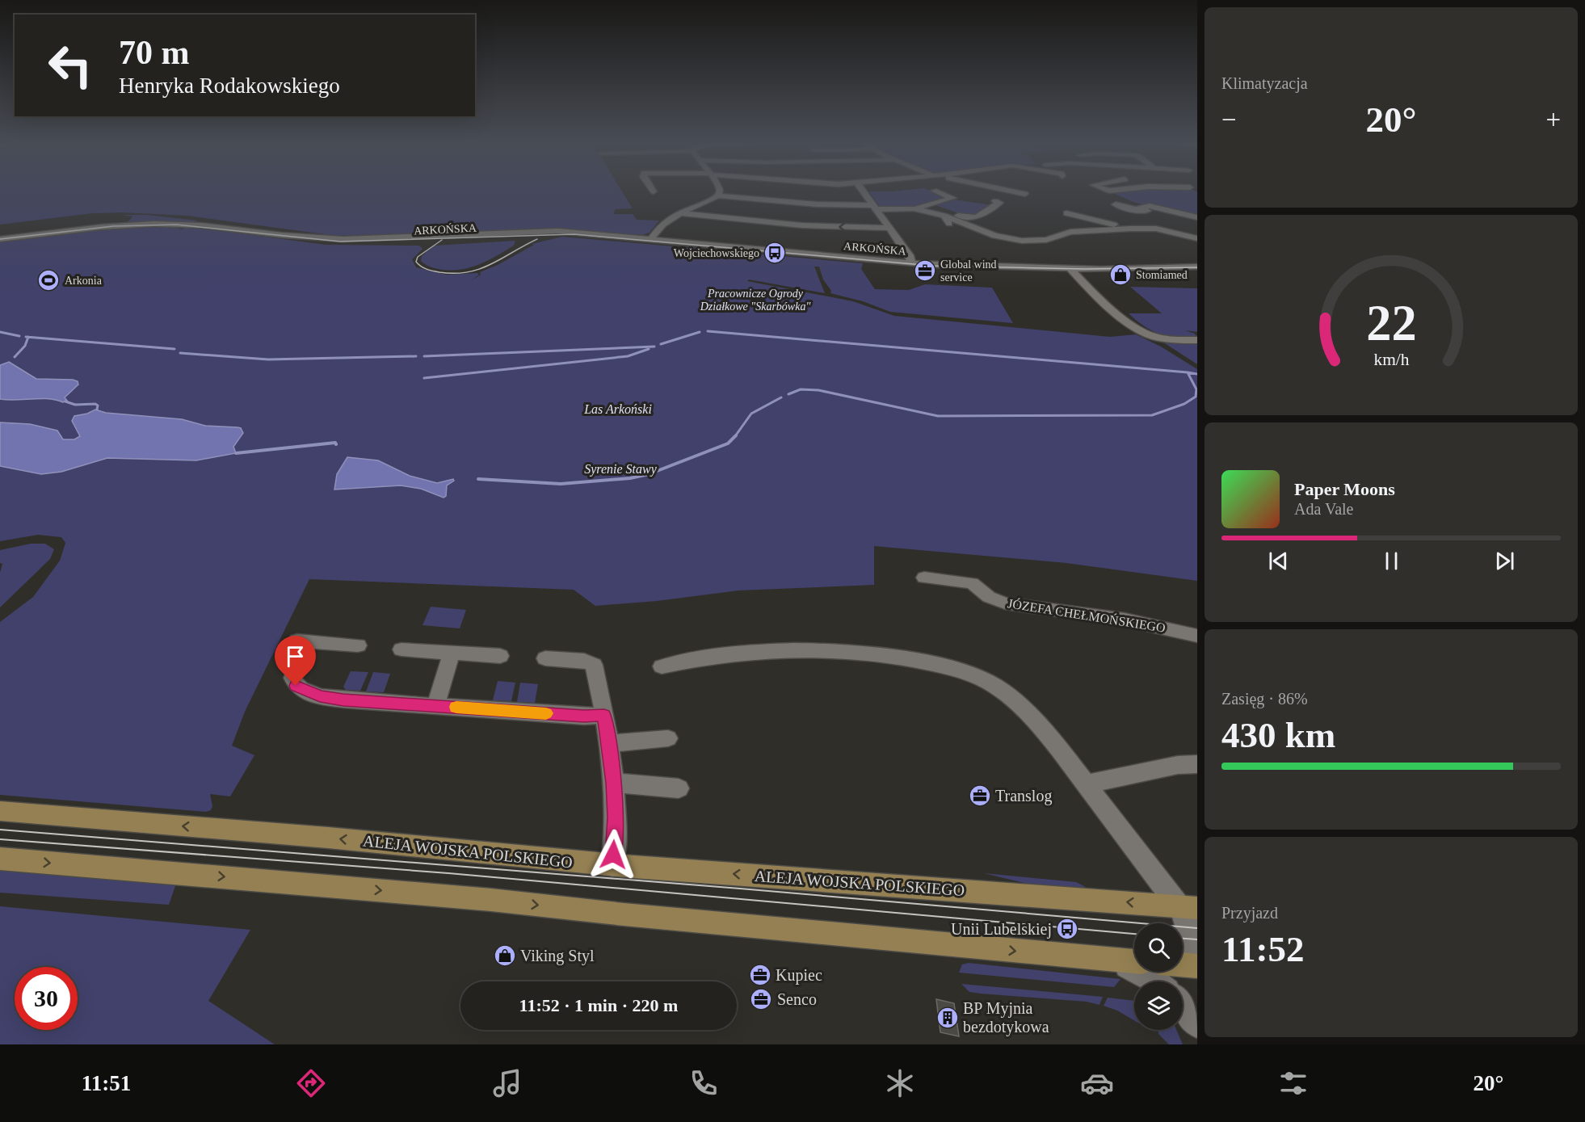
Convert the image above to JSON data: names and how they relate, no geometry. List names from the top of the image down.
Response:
{
  "streets": {
    "main road": ["ALEJA WOJSKA POLSKIEGO"],
    "street": ["ARKOŃSKA", "JÓZEFA CHEŁMOŃSKIEGO"]
  },
  "parks": ["Pracownicze Ogrody Działkowe \"Skarbówka\"", "Las Arkoński", "Syrenie Stawy"],
  "places": {
    "bus stop": ["Wojciechowskiego", "Unii Lubelskiej"],
    "office": [
      "Global wind service",
      "Translog",
      "Kupiec",
      "Senco"
    ],
    "shop": ["Stomiamed", "Viking Styl"],
    "sports": ["Arkonia"],
    "building": ["BP Myjnia bezdotykowa"]
  },
  "page": {
    "tile": [
      "Klimatyzacja",
      ["Zasięg · 86%", "430 km"],
      ["Przyjazd", "11:52"]
    ],
    "turn": ["70 m", "Henryka Rodakowskiego"],
    "heat": ["−", "20°", "+"],
    "song": ["Paper Moons", "Ada Vale"],
    "limit": "30",
    "trip": "11:52 · 1 min · 220 m",
    "tabs": ["11:51", "20°"],
    "gauge": ["22", "km/h"]
  }
}
